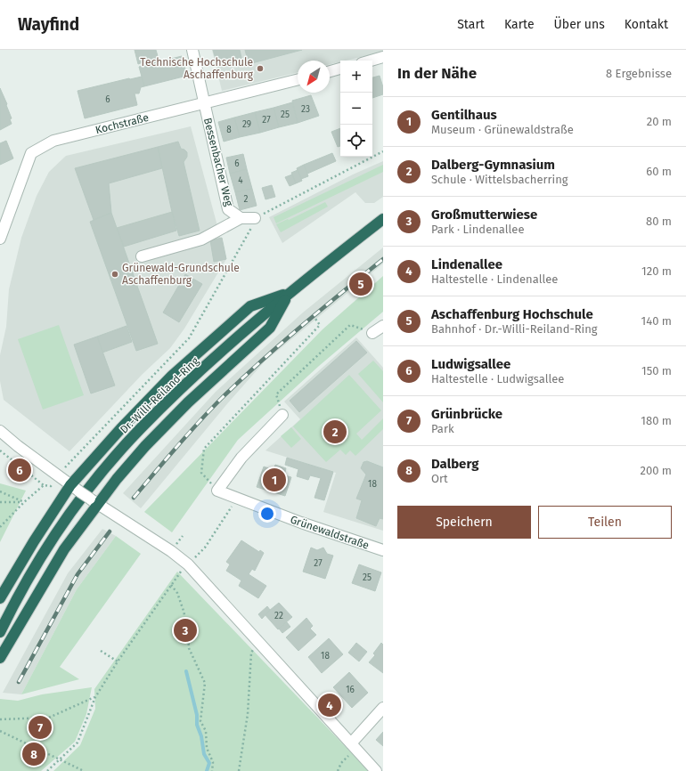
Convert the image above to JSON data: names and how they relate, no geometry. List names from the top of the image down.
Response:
{
  "streets": {
    "highway": ["Dr.-Willi-Reiland-Ring"],
    "street": ["Kochstraße", "Bessenbacher Weg", "Grünewaldstraße"]
  },
  "crossings": [
    ["Kochstraße", "Bessenbacher Weg"]
  ],
  "places": ["Technische Hochschule Aschaffenburg", "Grünewald-Grundschule Aschaffenburg"],
  "house_numbers": [
    "6",
    "23",
    "25",
    "27",
    "29",
    "8",
    "6",
    "4",
    "2",
    "18",
    "27",
    "25",
    "22",
    "18",
    "16"
  ],
  "north": "bottom left",
  "page": {
    "header": "Wayfind",
    "nav": [
      "Start",
      "Karte",
      "Über uns",
      "Kontakt"
    ],
    "heading": ["In der Nähe", "8 Ergebnisse"],
    "map_buttons": ["+", "−"],
    "list": [
      {
        "mark": "1",
        "name": "Gentilhaus",
        "note": "Museum · Grünewaldstraße",
        "value": "20 m"
      },
      {
        "mark": "2",
        "name": "Dalberg-Gymnasium",
        "note": "Schule · Wittelsbacherring",
        "value": "60 m"
      },
      {
        "mark": "3",
        "name": "Großmutterwiese",
        "note": "Park · Lindenallee",
        "value": "80 m"
      },
      {
        "mark": "4",
        "name": "Lindenallee",
        "note": "Haltestelle · Lindenallee",
        "value": "120 m"
      },
      {
        "mark": "5",
        "name": "Aschaffenburg Hochschule",
        "note": "Bahnhof · Dr.-Willi-Reiland-Ring",
        "value": "140 m"
      },
      {
        "mark": "6",
        "name": "Ludwigsallee",
        "note": "Haltestelle · Ludwigsallee",
        "value": "150 m"
      },
      {
        "mark": "7",
        "name": "Grünbrücke",
        "note": "Park",
        "value": "180 m"
      },
      {
        "mark": "8",
        "name": "Dalberg",
        "note": "Ort",
        "value": "200 m"
      }
    ],
    "pins": [
      "5",
      "2",
      "6",
      "1",
      "3",
      "4",
      "7",
      "8"
    ],
    "buttons": ["Speichern", "Teilen"]
  }
}
